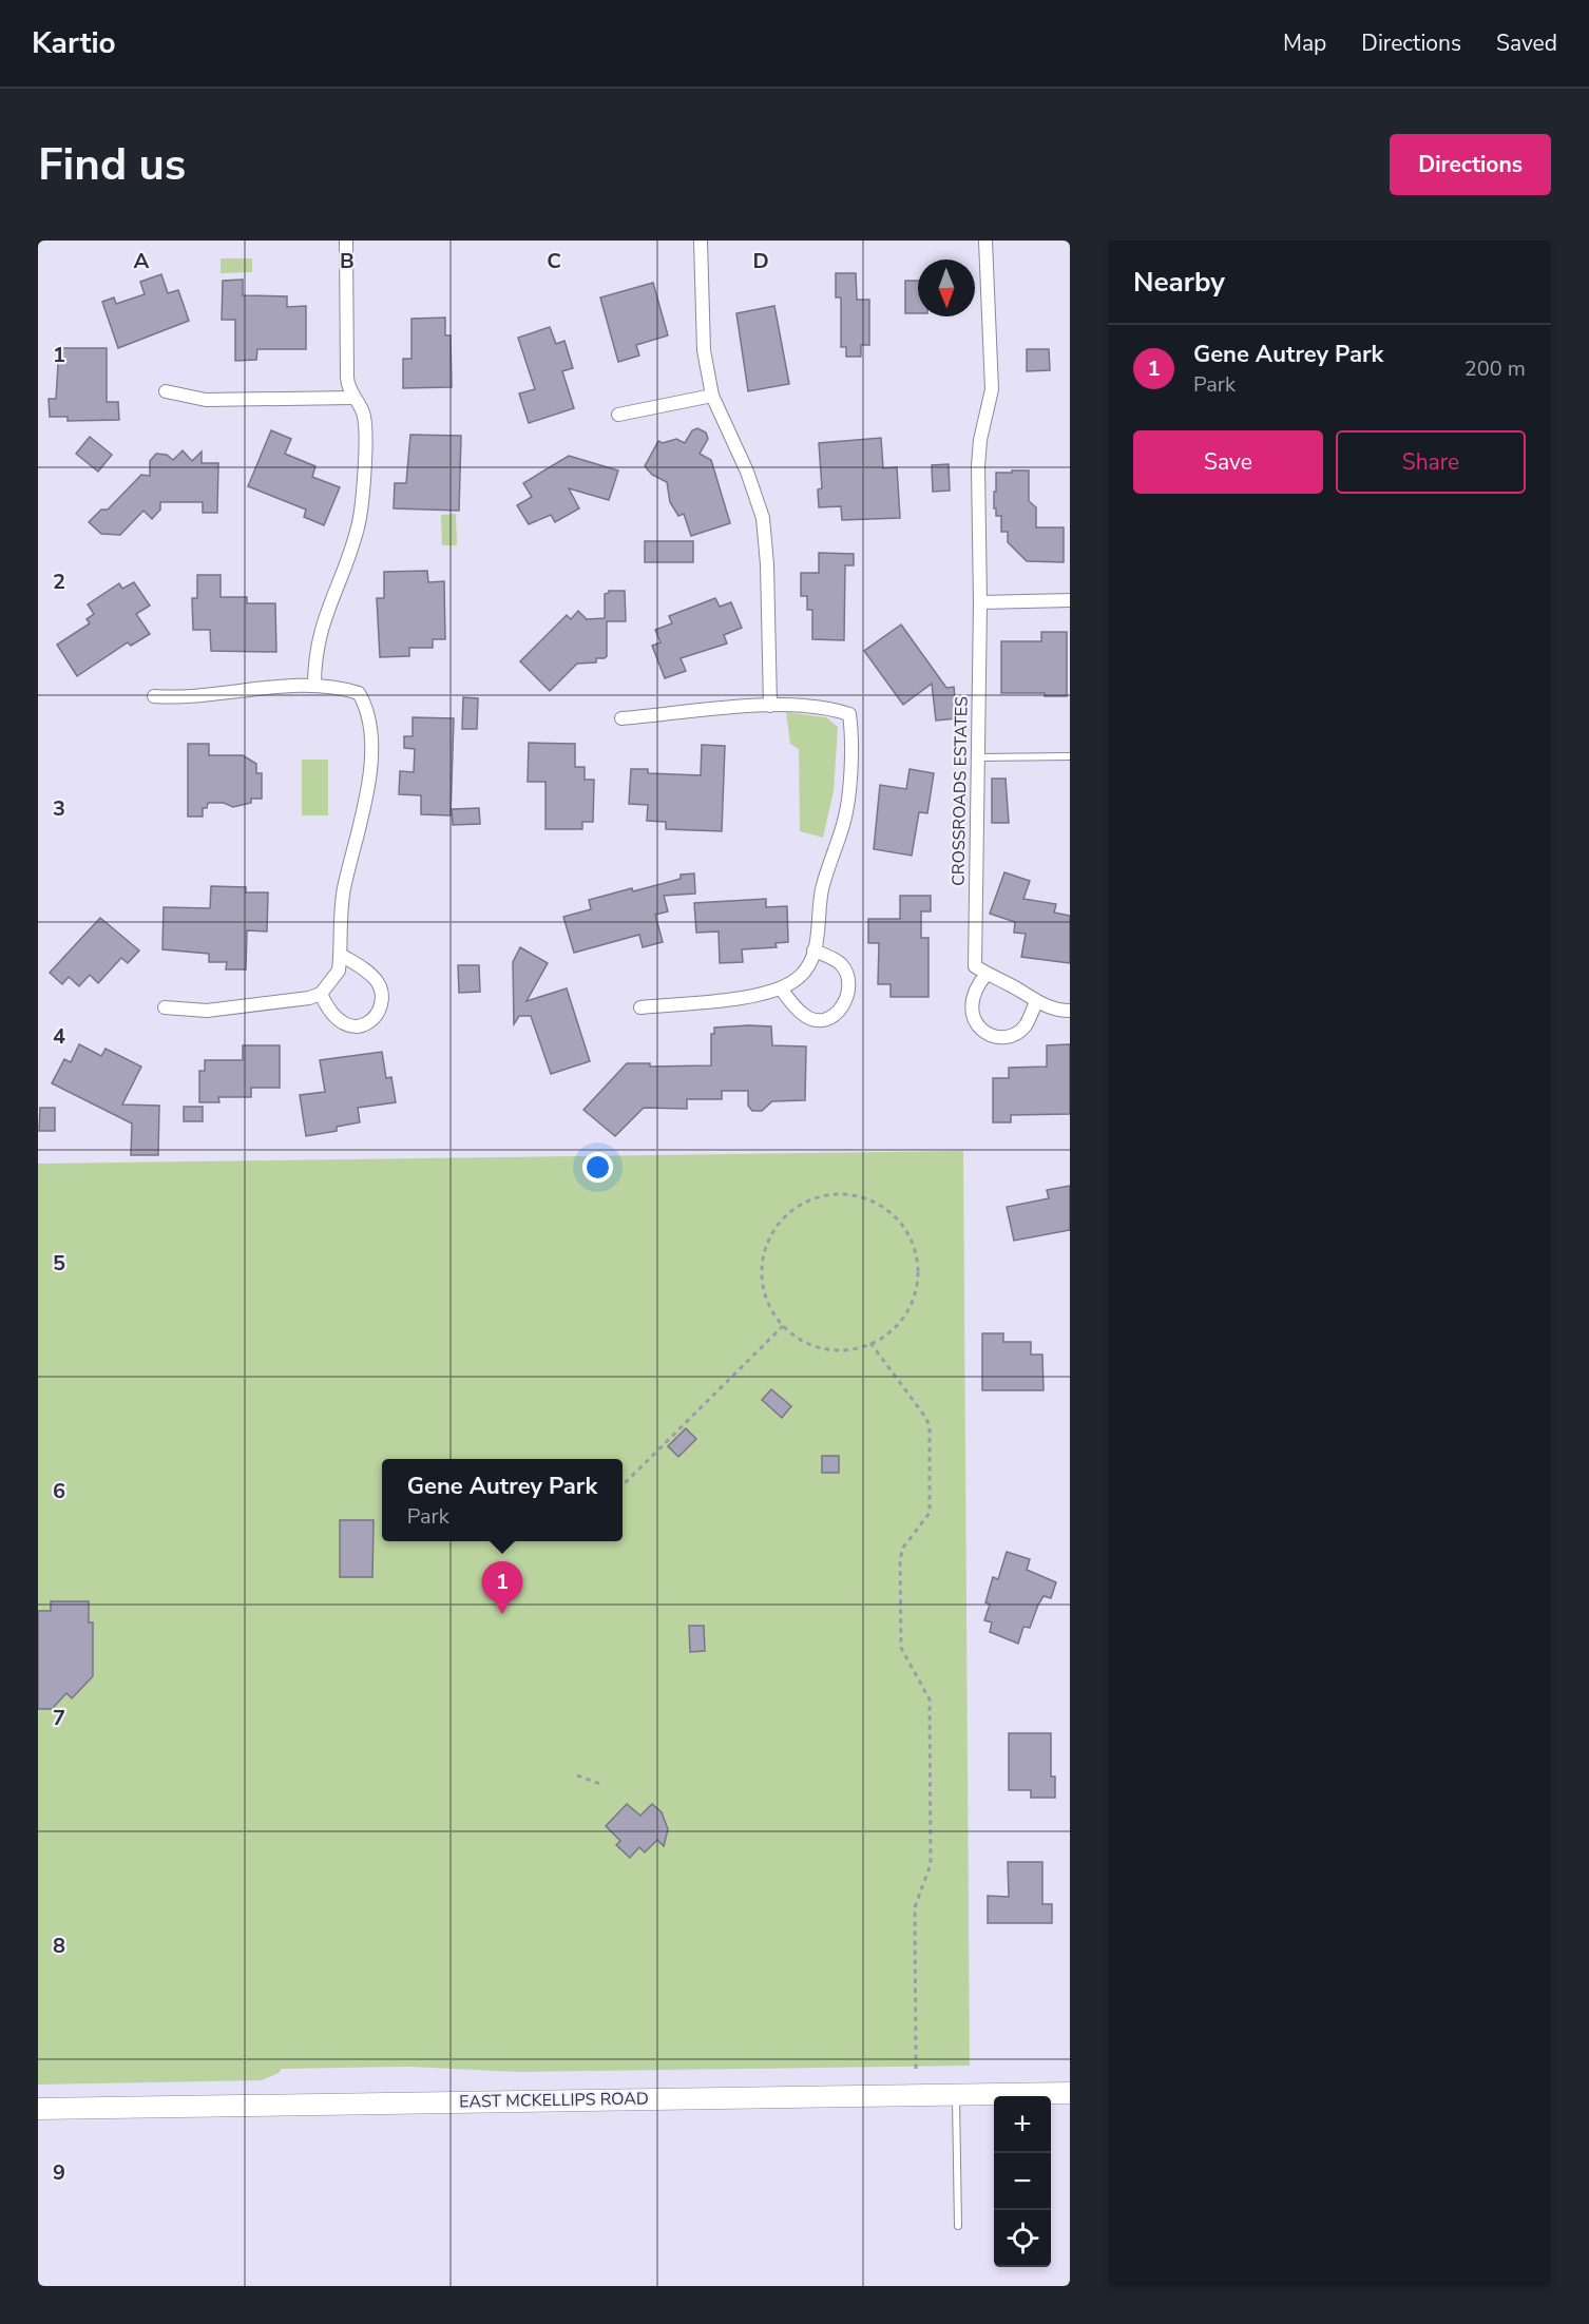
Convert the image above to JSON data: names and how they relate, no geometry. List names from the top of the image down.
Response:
{
  "streets": {
    "main road": ["EAST MCKELLIPS ROAD"],
    "street": ["CROSSROADS ESTATES"]
  },
  "north": "bottom",
  "page": {
    "header": "Kartio",
    "nav": ["Map", "Directions", "Saved"],
    "buttons": [
      "Directions",
      ["Save", "Share"]
    ],
    "title": "Find us",
    "heading": "Nearby",
    "list": [
      {
        "mark": "1",
        "name": "Gene Autrey Park",
        "note": "Park",
        "value": "200 m"
      }
    ],
    "popup": ["Gene Autrey Park", "Park"],
    "pins": "1",
    "map_buttons": ["+", "−"]
  },
  "grid": {
    "columns": [
      "A",
      "B",
      "C",
      "D"
    ],
    "rows": [
      "1",
      "2",
      "3",
      "4",
      "5",
      "6",
      "7",
      "8",
      "9"
    ]
  }
}
